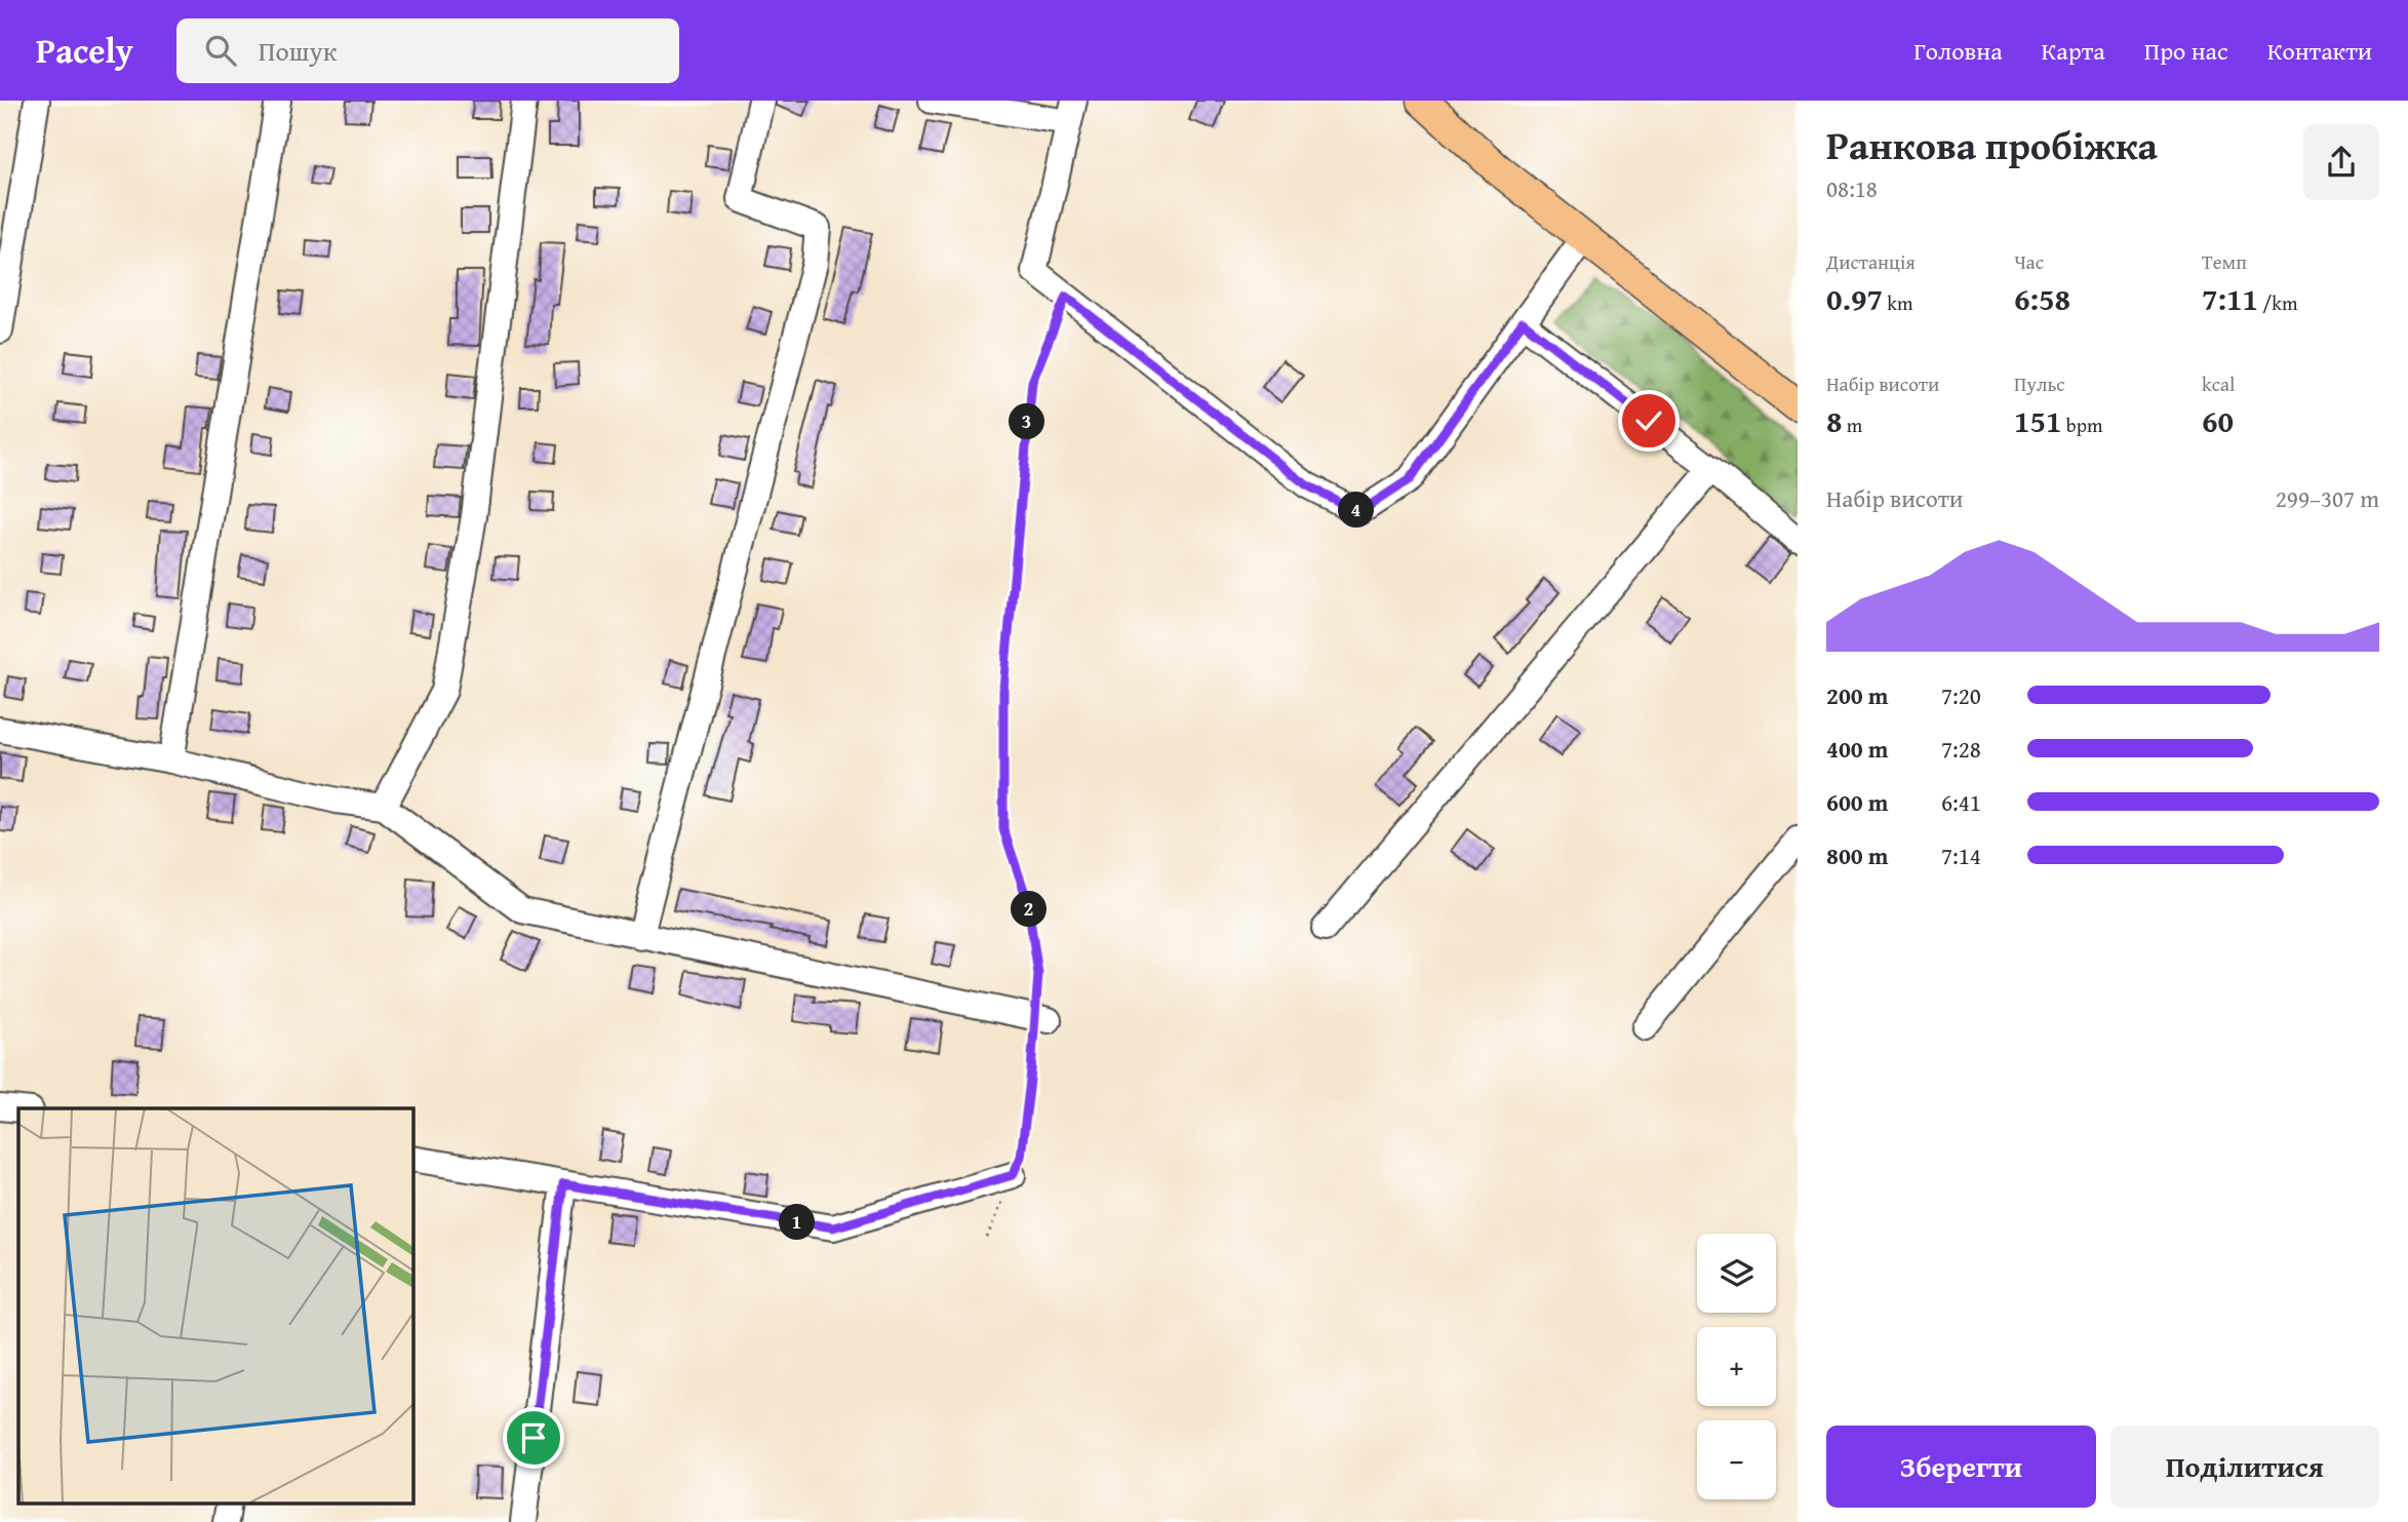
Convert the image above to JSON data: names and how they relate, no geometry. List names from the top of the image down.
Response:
{
  "page": {
    "header": "Pacely",
    "search": "Пошук",
    "nav": [
      "Головна",
      "Карта",
      "Про нас",
      "Контакти"
    ],
    "heading": ["Ранкова пробіжка", "08:18"],
    "stats": [
      ["Дистанція", "0.97 km"],
      ["Час", "6:58"],
      ["Темп", "7:11 /km"],
      ["Набір висоти", "8 m"],
      ["Пульс", "151 bpm"],
      ["kcal", "60"]
    ],
    "pins": [
      "3",
      "4",
      "2",
      "1"
    ],
    "chart": ["Набір висоти", "299–307 m"],
    "list": [
      {
        "name": "200 m",
        "note": "7:20"
      },
      {
        "name": "400 m",
        "note": "7:28"
      },
      {
        "name": "600 m",
        "note": "6:41"
      },
      {
        "name": "800 m",
        "note": "7:14"
      }
    ],
    "map_buttons": ["+", "−"],
    "buttons": ["Зберегти", "Поділитися"]
  }
}
